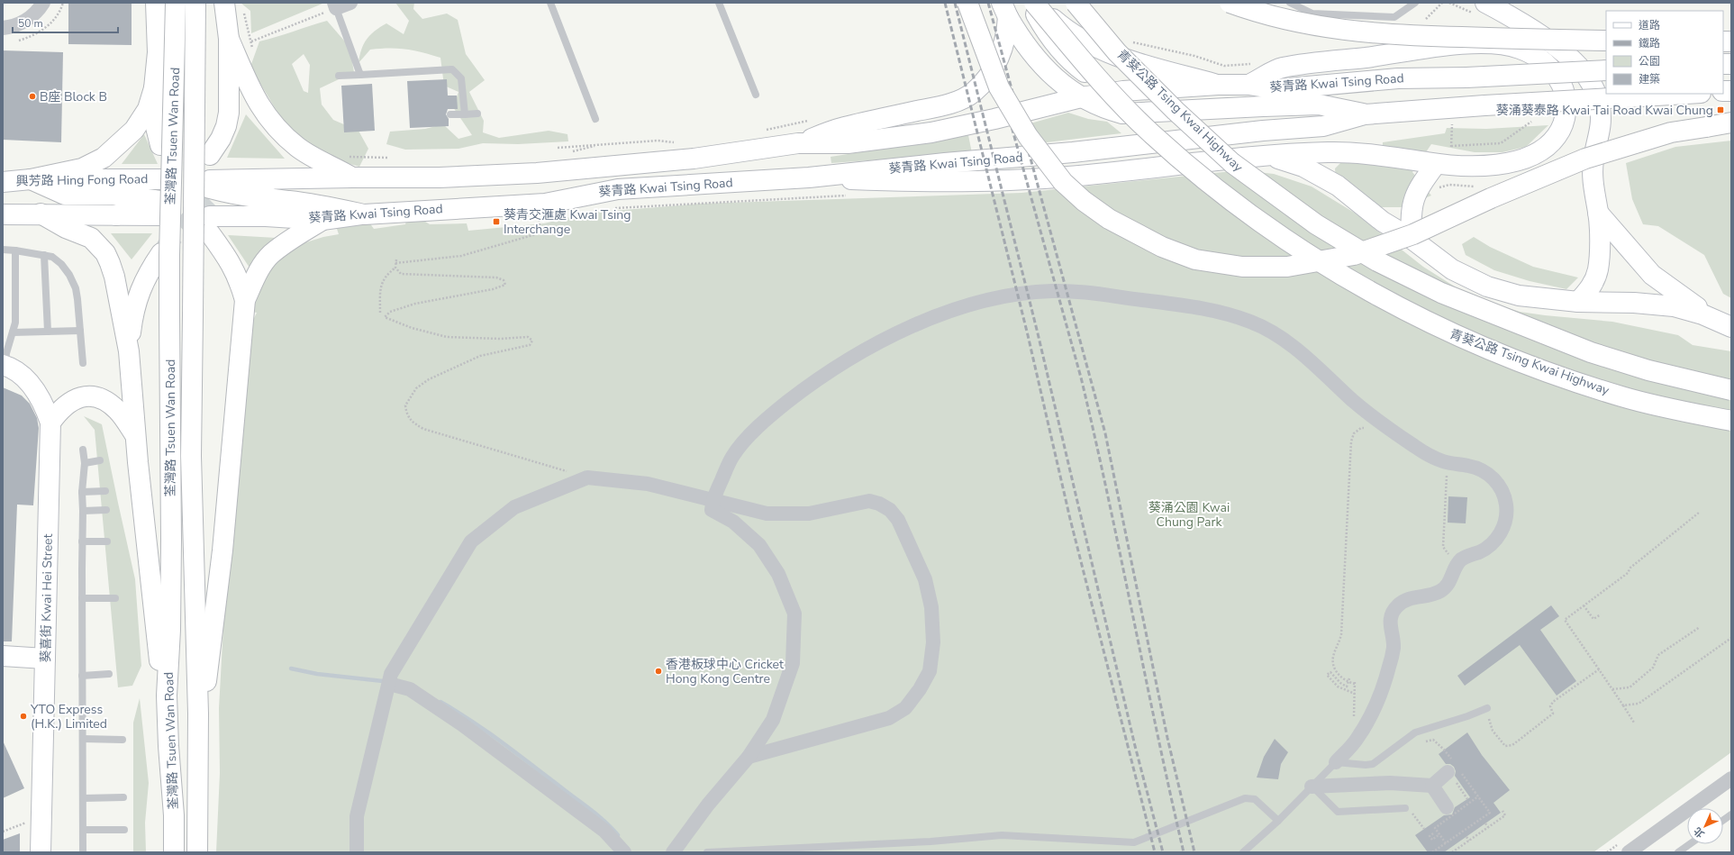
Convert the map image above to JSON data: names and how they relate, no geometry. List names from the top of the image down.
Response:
{
  "streets": {
    "main road": [
      "葵青路 Kwai Tsing Road",
      "青葵公路 Tsing Kwai Highway",
      "荃灣路 Tsuen Wan Road",
      "興芳路 Hing Fong Road",
      "葵喜街 Kwai Hei Street"
    ]
  },
  "parks": ["葵涌公園 Kwai Chung Park"],
  "places": {
    "other": ["B座 Block B", "香港板球中心 Cricket Hong Kong Centre", "YTO Express (H.K.) Limited"],
    "transit": ["葵涌葵泰路 Kwai Tai Road Kwai Chung", "葵青交滙處 Kwai Tsing Interchange"]
  },
  "legend": [
    "道路",
    "鐵路",
    "公園",
    "建築"
  ],
  "scale_bar": "50 m",
  "north": "bottom left"
}
